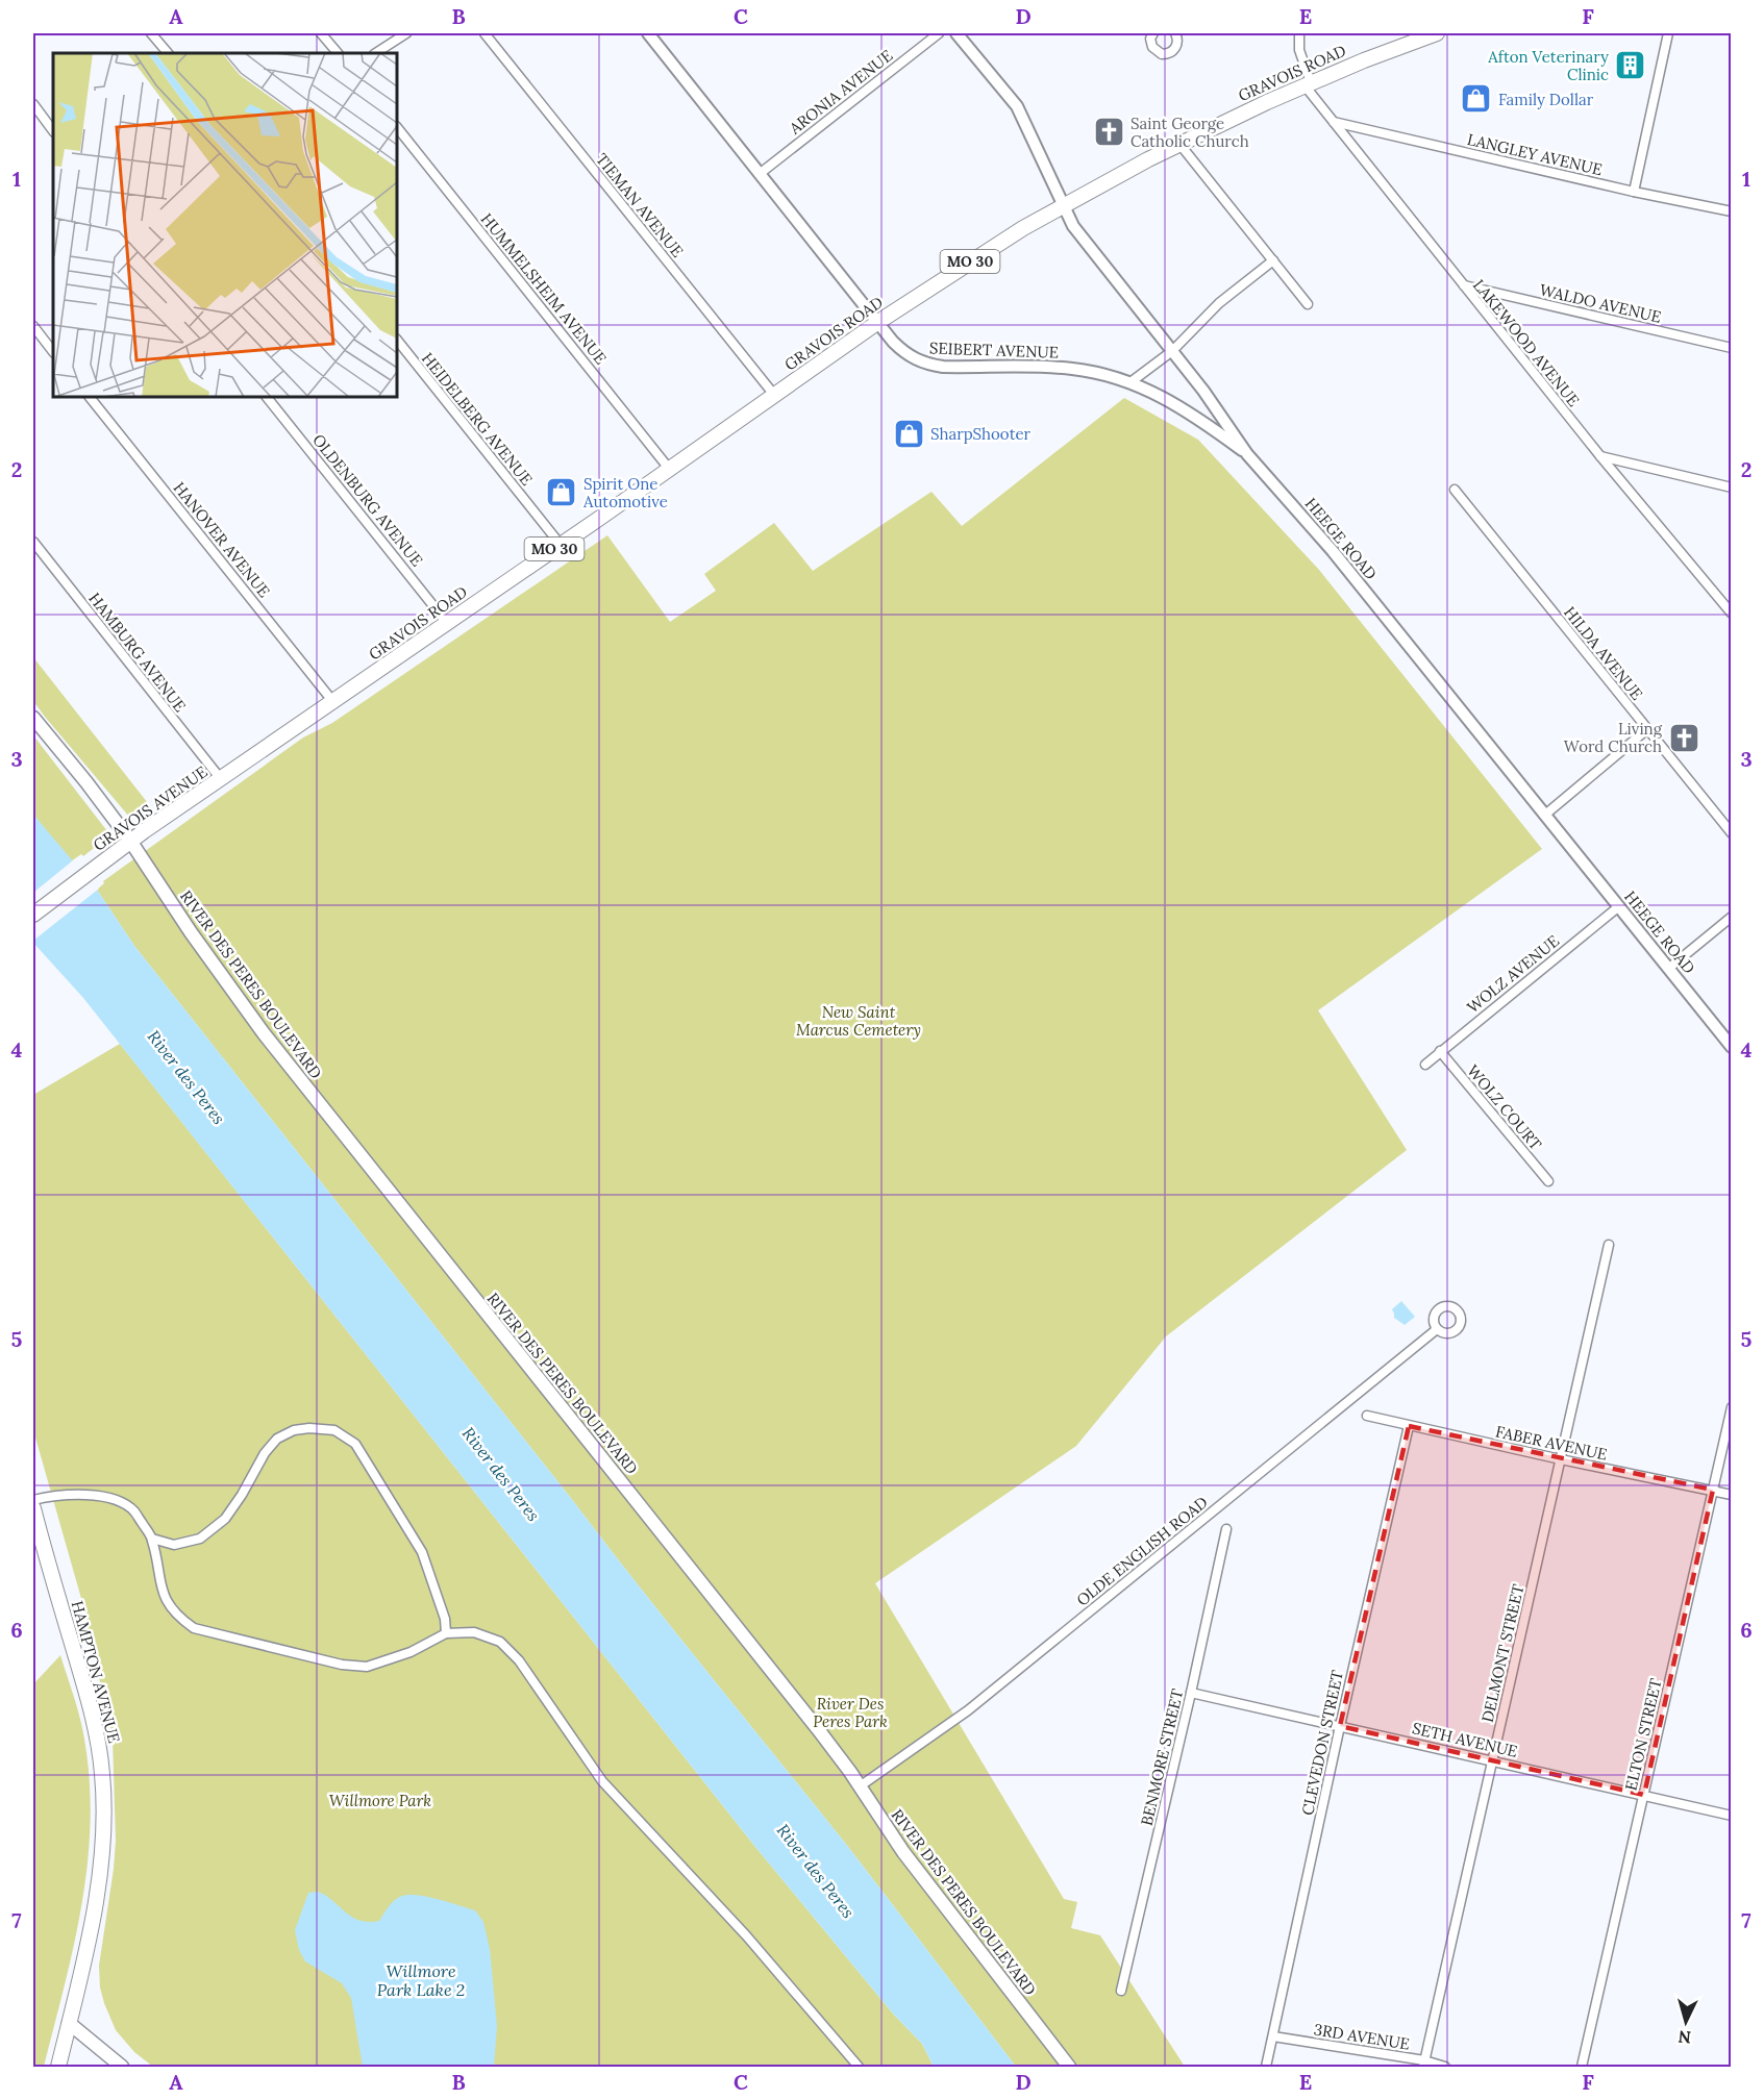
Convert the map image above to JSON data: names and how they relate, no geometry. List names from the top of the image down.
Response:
{
  "streets": {
    "main road": [
      "GRAVOIS ROAD",
      "MO 30",
      "GRAVOIS AVENUE",
      "RIVER DES PERES BOULEVARD",
      "HAMPTON AVENUE"
    ],
    "street": [
      "ARONIA AVENUE",
      "LANGLEY AVENUE",
      "TIEMAN AVENUE",
      "HUMMELSHEIM AVENUE",
      "WALDO AVENUE",
      "LAKEWOOD AVENUE",
      "SEIBERT AVENUE",
      "HEIDELBERG AVENUE",
      "OLDENBURG AVENUE",
      "HEEGE ROAD",
      "HANOVER AVENUE",
      "HAMBURG AVENUE",
      "HILDA AVENUE",
      "WOLZ AVENUE",
      "WOLZ COURT",
      "FABER AVENUE",
      "OLDE ENGLISH ROAD",
      "DELMONT STREET",
      "ELTON STREET",
      "SETH AVENUE",
      "CLEVEDON STREET",
      "BENMORE STREET",
      "3RD AVENUE"
    ]
  },
  "crossings": [
    ["GRAVOIS ROAD", "TIEMAN AVENUE"],
    ["GRAVOIS ROAD", "HUMMELSHEIM AVENUE"],
    ["GRAVOIS ROAD", "LAKEWOOD AVENUE"],
    ["GRAVOIS ROAD", "SEIBERT AVENUE"],
    ["GRAVOIS ROAD", "HEIDELBERG AVENUE"],
    ["GRAVOIS ROAD", "OLDENBURG AVENUE"],
    ["GRAVOIS ROAD", "HEEGE ROAD"],
    ["GRAVOIS ROAD", "HANOVER AVENUE"],
    ["GRAVOIS ROAD", "GRAVOIS AVENUE"],
    ["ARONIA AVENUE", "SEIBERT AVENUE"],
    ["LANGLEY AVENUE", "LAKEWOOD AVENUE"],
    ["WALDO AVENUE", "LAKEWOOD AVENUE"],
    ["SEIBERT AVENUE", "HEEGE ROAD"],
    ["HEEGE ROAD", "WOLZ AVENUE"],
    ["HAMBURG AVENUE", "GRAVOIS AVENUE"],
    ["GRAVOIS AVENUE", "RIVER DES PERES BOULEVARD"],
    ["WOLZ AVENUE", "WOLZ COURT"],
    ["RIVER DES PERES BOULEVARD", "OLDE ENGLISH ROAD"],
    ["FABER AVENUE", "DELMONT STREET"],
    ["FABER AVENUE", "ELTON STREET"],
    ["FABER AVENUE", "CLEVEDON STREET"],
    ["DELMONT STREET", "SETH AVENUE"],
    ["DELMONT STREET", "3RD AVENUE"],
    ["ELTON STREET", "SETH AVENUE"],
    ["SETH AVENUE", "CLEVEDON STREET"],
    ["SETH AVENUE", "BENMORE STREET"],
    ["CLEVEDON STREET", "3RD AVENUE"]
  ],
  "water": ["River des Peres", "Willmore Park Lake 2"],
  "parks": ["New Saint Marcus Cemetery", "River Des Peres Park", "Willmore Park"],
  "places": {
    "building": ["Afton Veterinary Clinic"],
    "shop": ["Family Dollar", "SharpShooter", "Spirit One Automotive"],
    "church": ["Saint George Catholic Church", "Living Word Church"]
  },
  "north": "bottom",
  "grid": {
    "columns": [
      "A",
      "B",
      "C",
      "D",
      "E",
      "F"
    ],
    "rows": [
      "1",
      "2",
      "3",
      "4",
      "5",
      "6",
      "7"
    ]
  }
}
